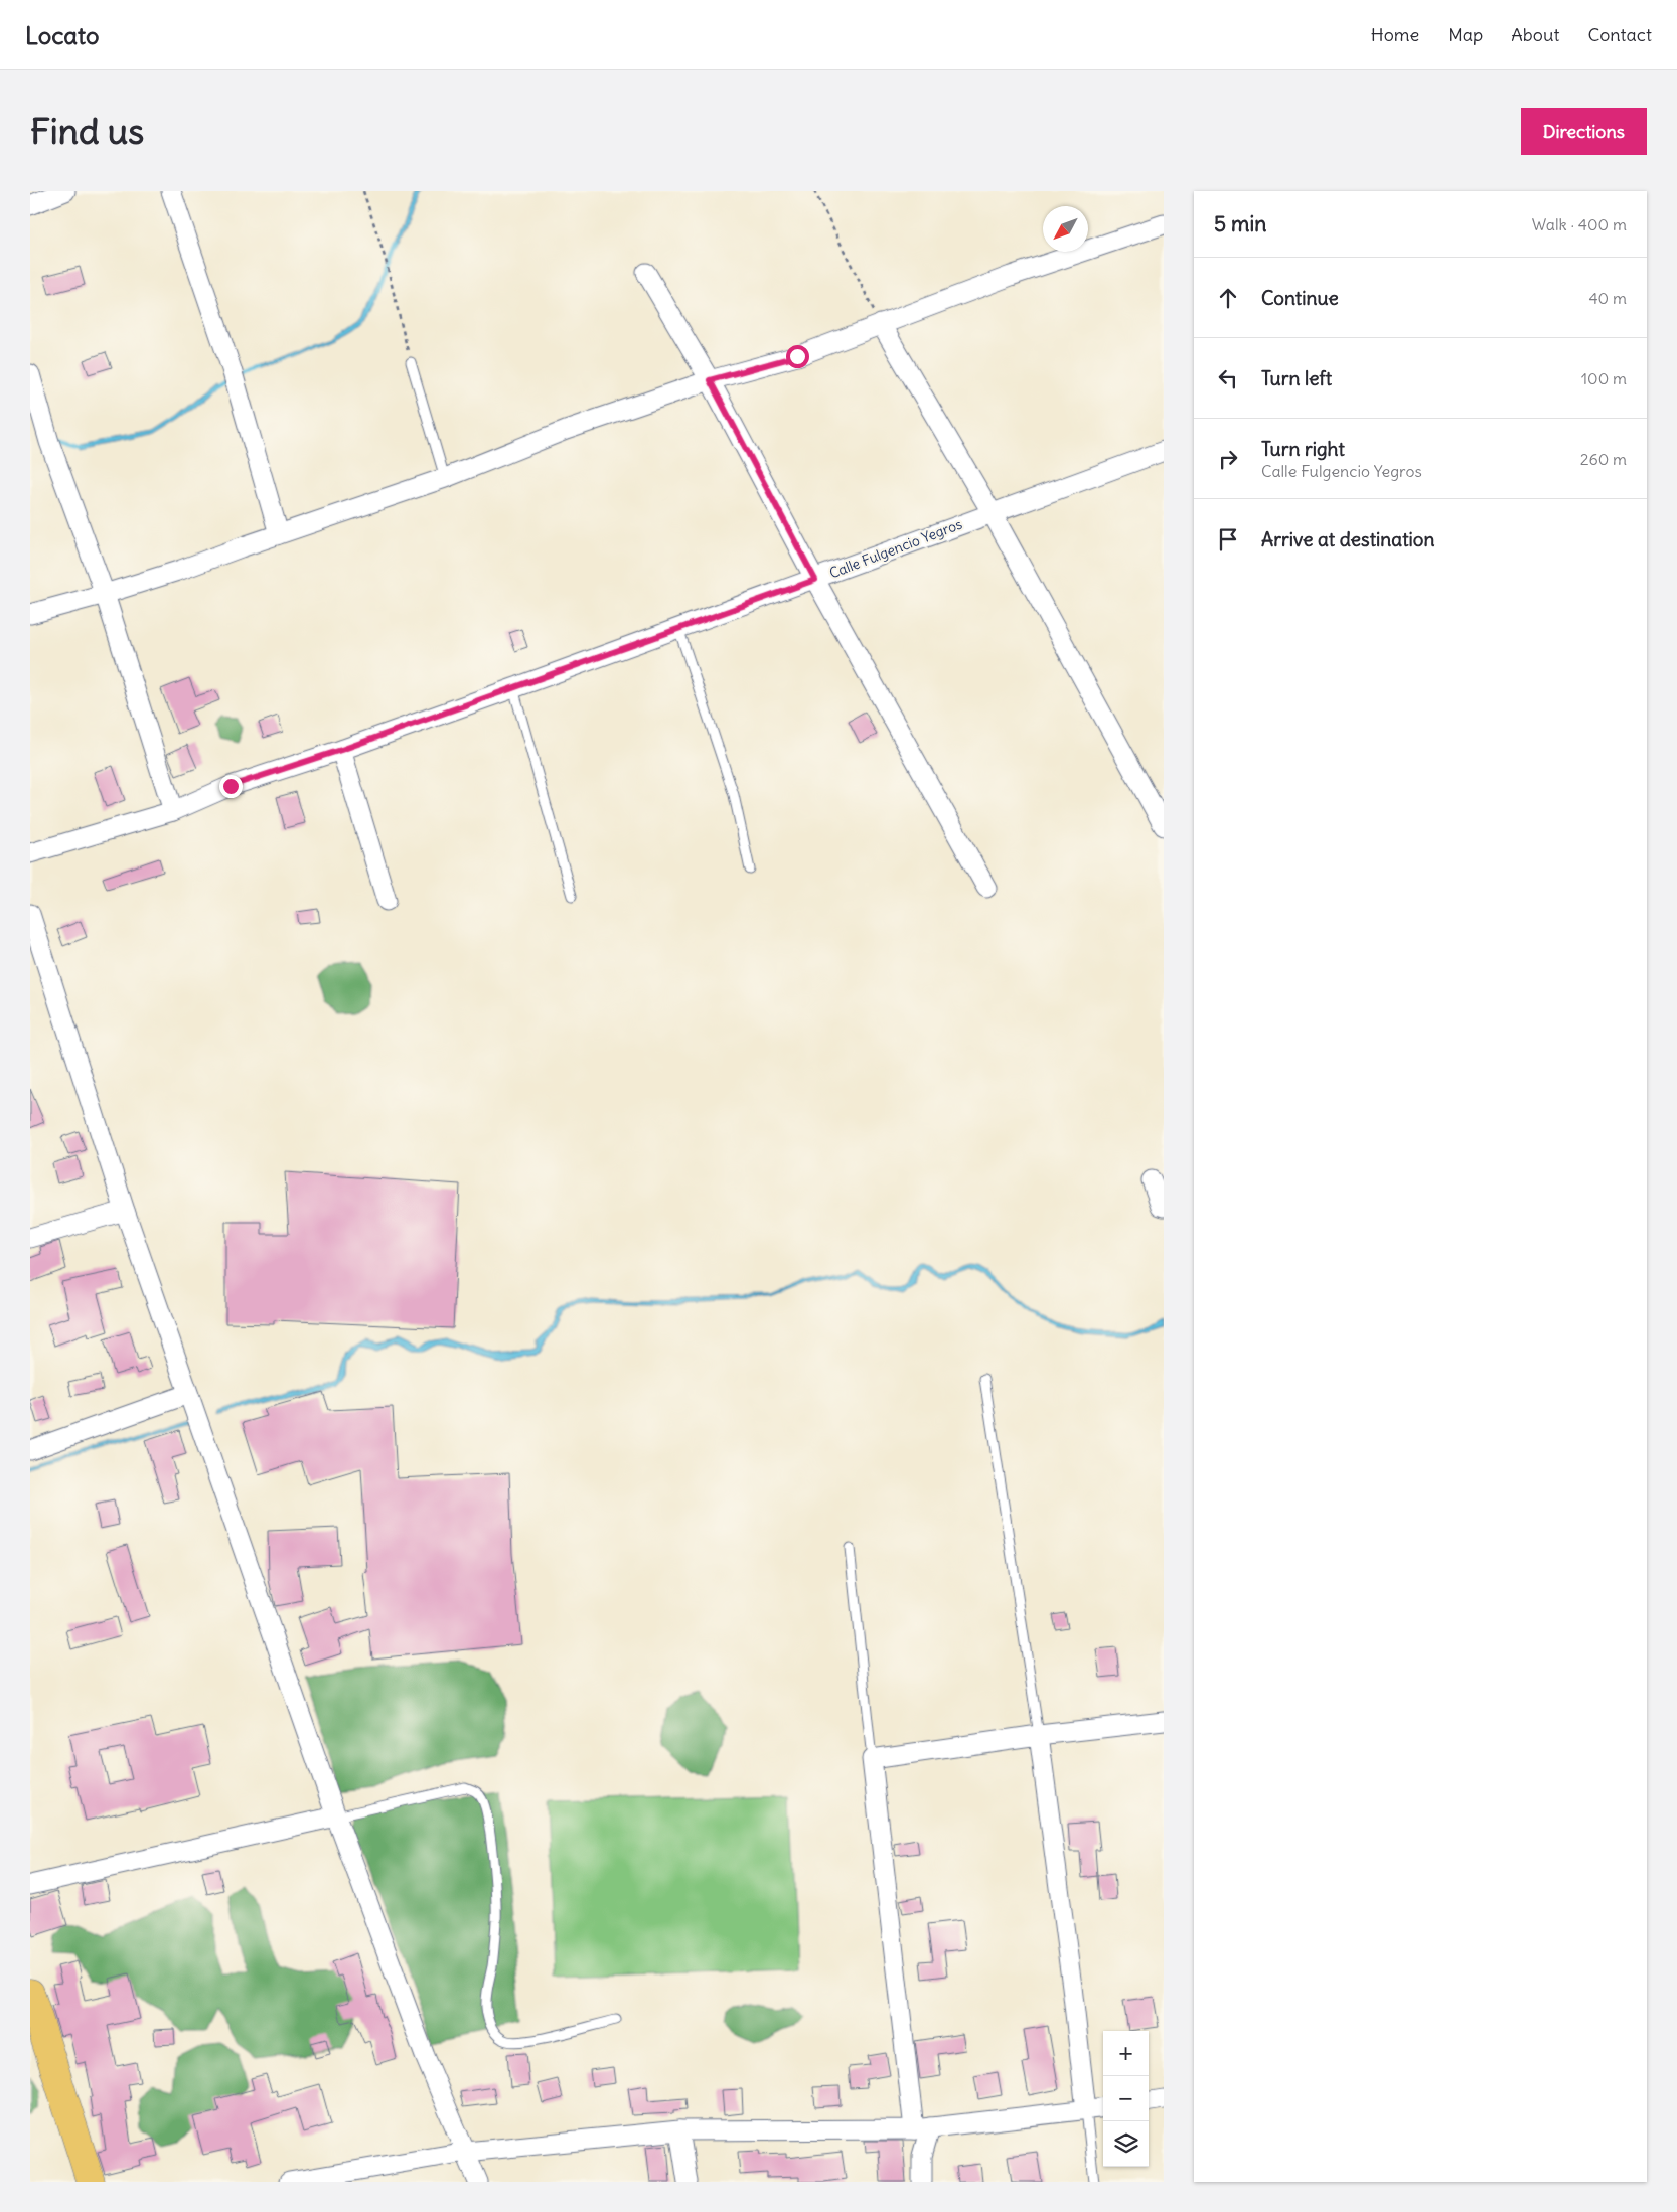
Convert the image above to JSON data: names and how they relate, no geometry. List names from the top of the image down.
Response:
{
  "streets": {
    "street": ["Calle Fulgencio Yegros"]
  },
  "north": "bottom left",
  "page": {
    "header": "Locato",
    "nav": [
      "Home",
      "Map",
      "About",
      "Contact"
    ],
    "buttons": "Directions",
    "title": "Find us",
    "heading": ["5 min", "Walk · 400 m"],
    "list": [
      ["Continue", "40 m"],
      ["Turn left", "100 m"],
      ["Turn right", "Calle Fulgencio Yegros", "260 m"],
      "Arrive at destination"
    ],
    "map_buttons": ["+", "−"]
  }
}
